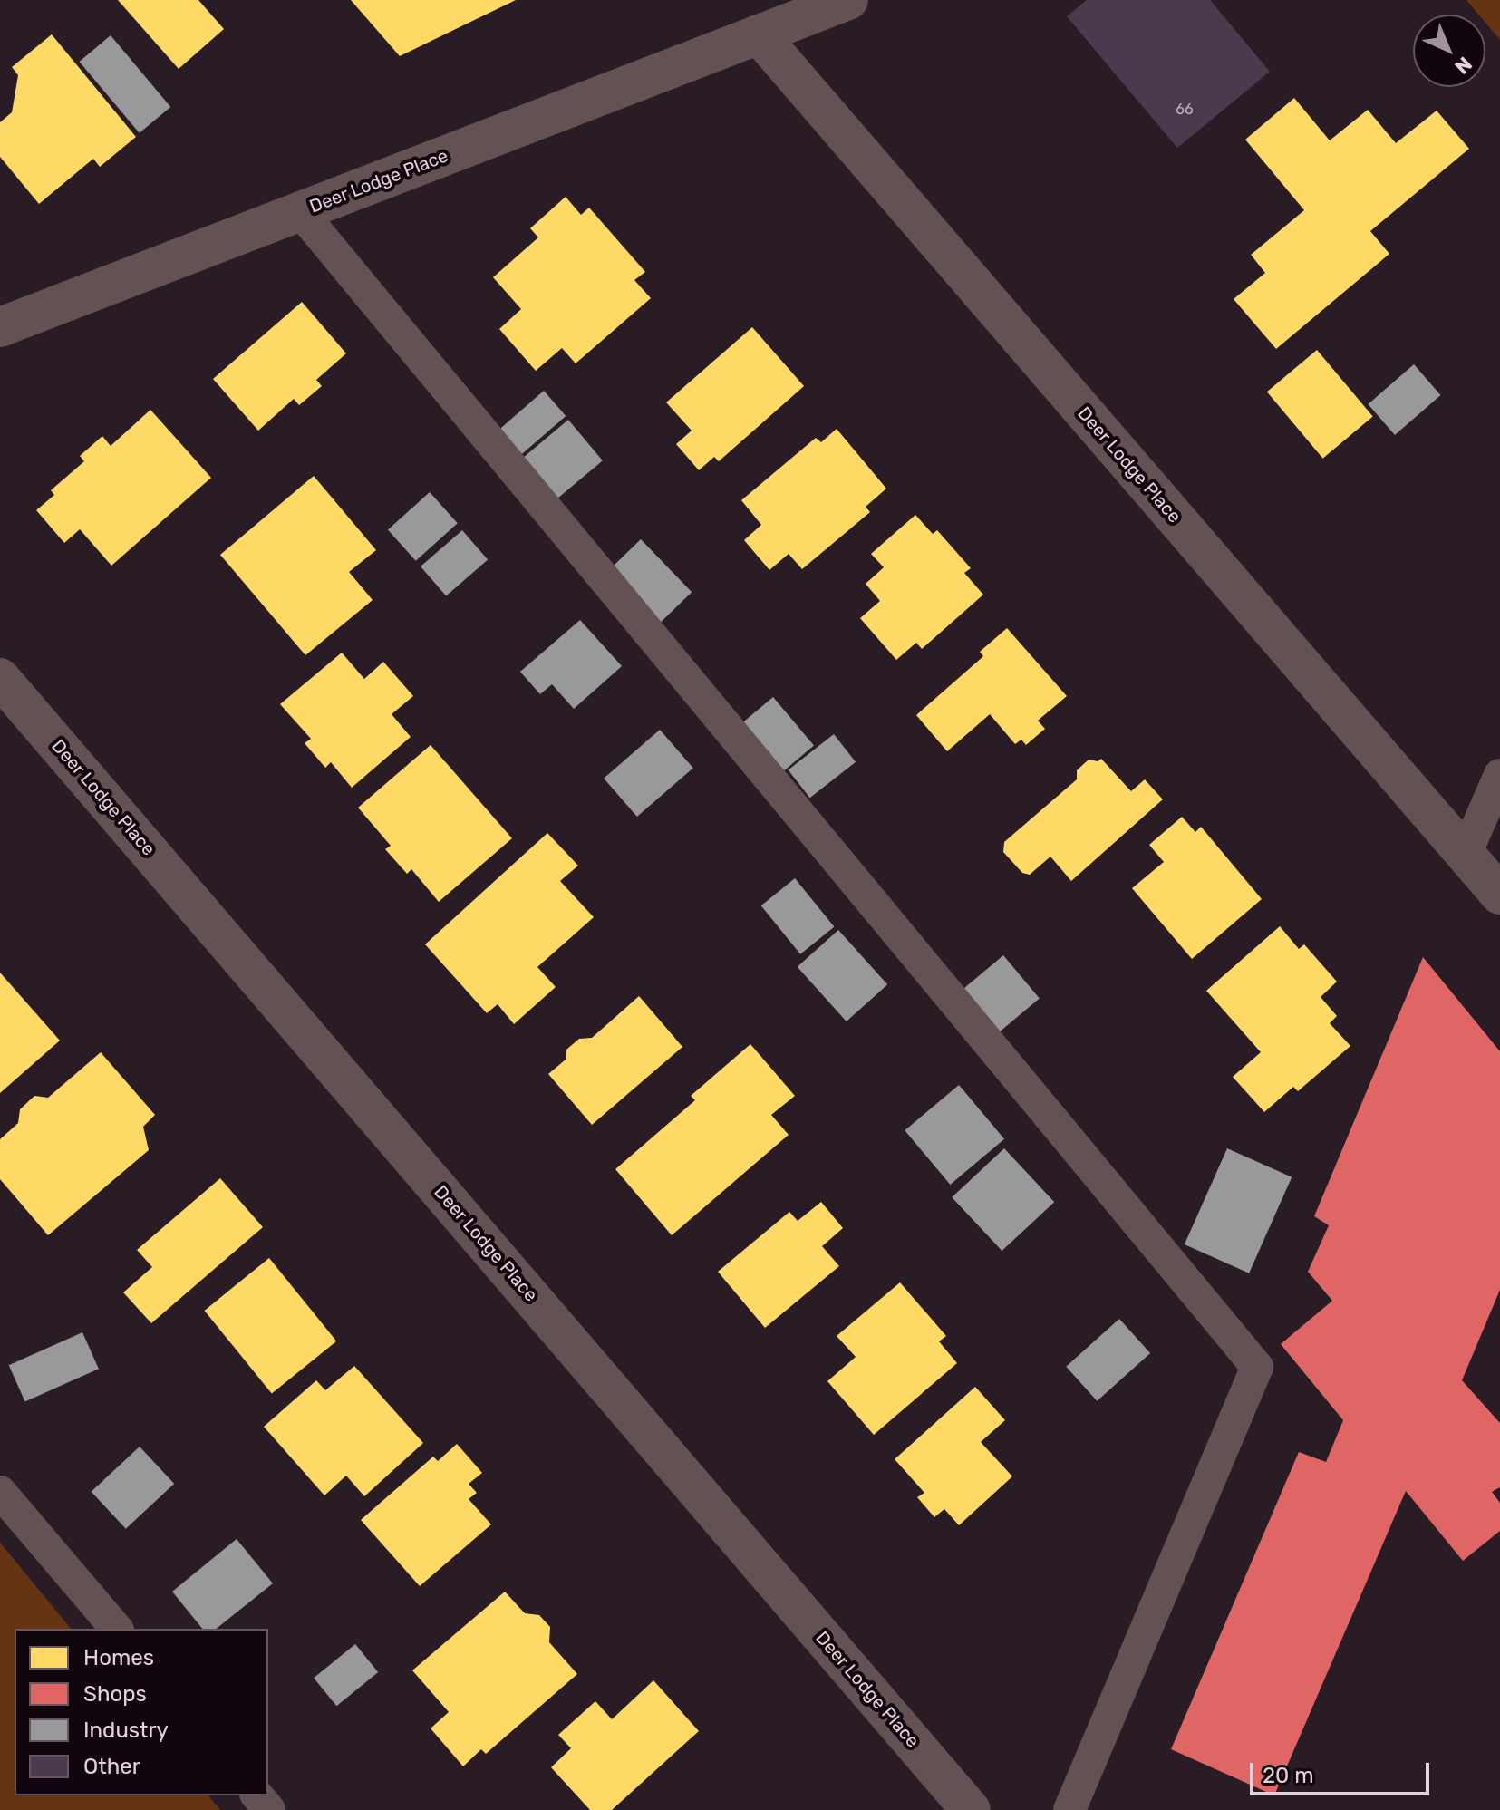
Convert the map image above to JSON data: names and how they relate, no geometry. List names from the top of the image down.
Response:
{
  "streets": {
    "street": ["Deer Lodge Place"]
  },
  "house_numbers": ["66"],
  "legend": [
    "Homes",
    "Shops",
    "Industry",
    "Other"
  ],
  "scale_bar": "20 m",
  "north": "bottom right"
}
